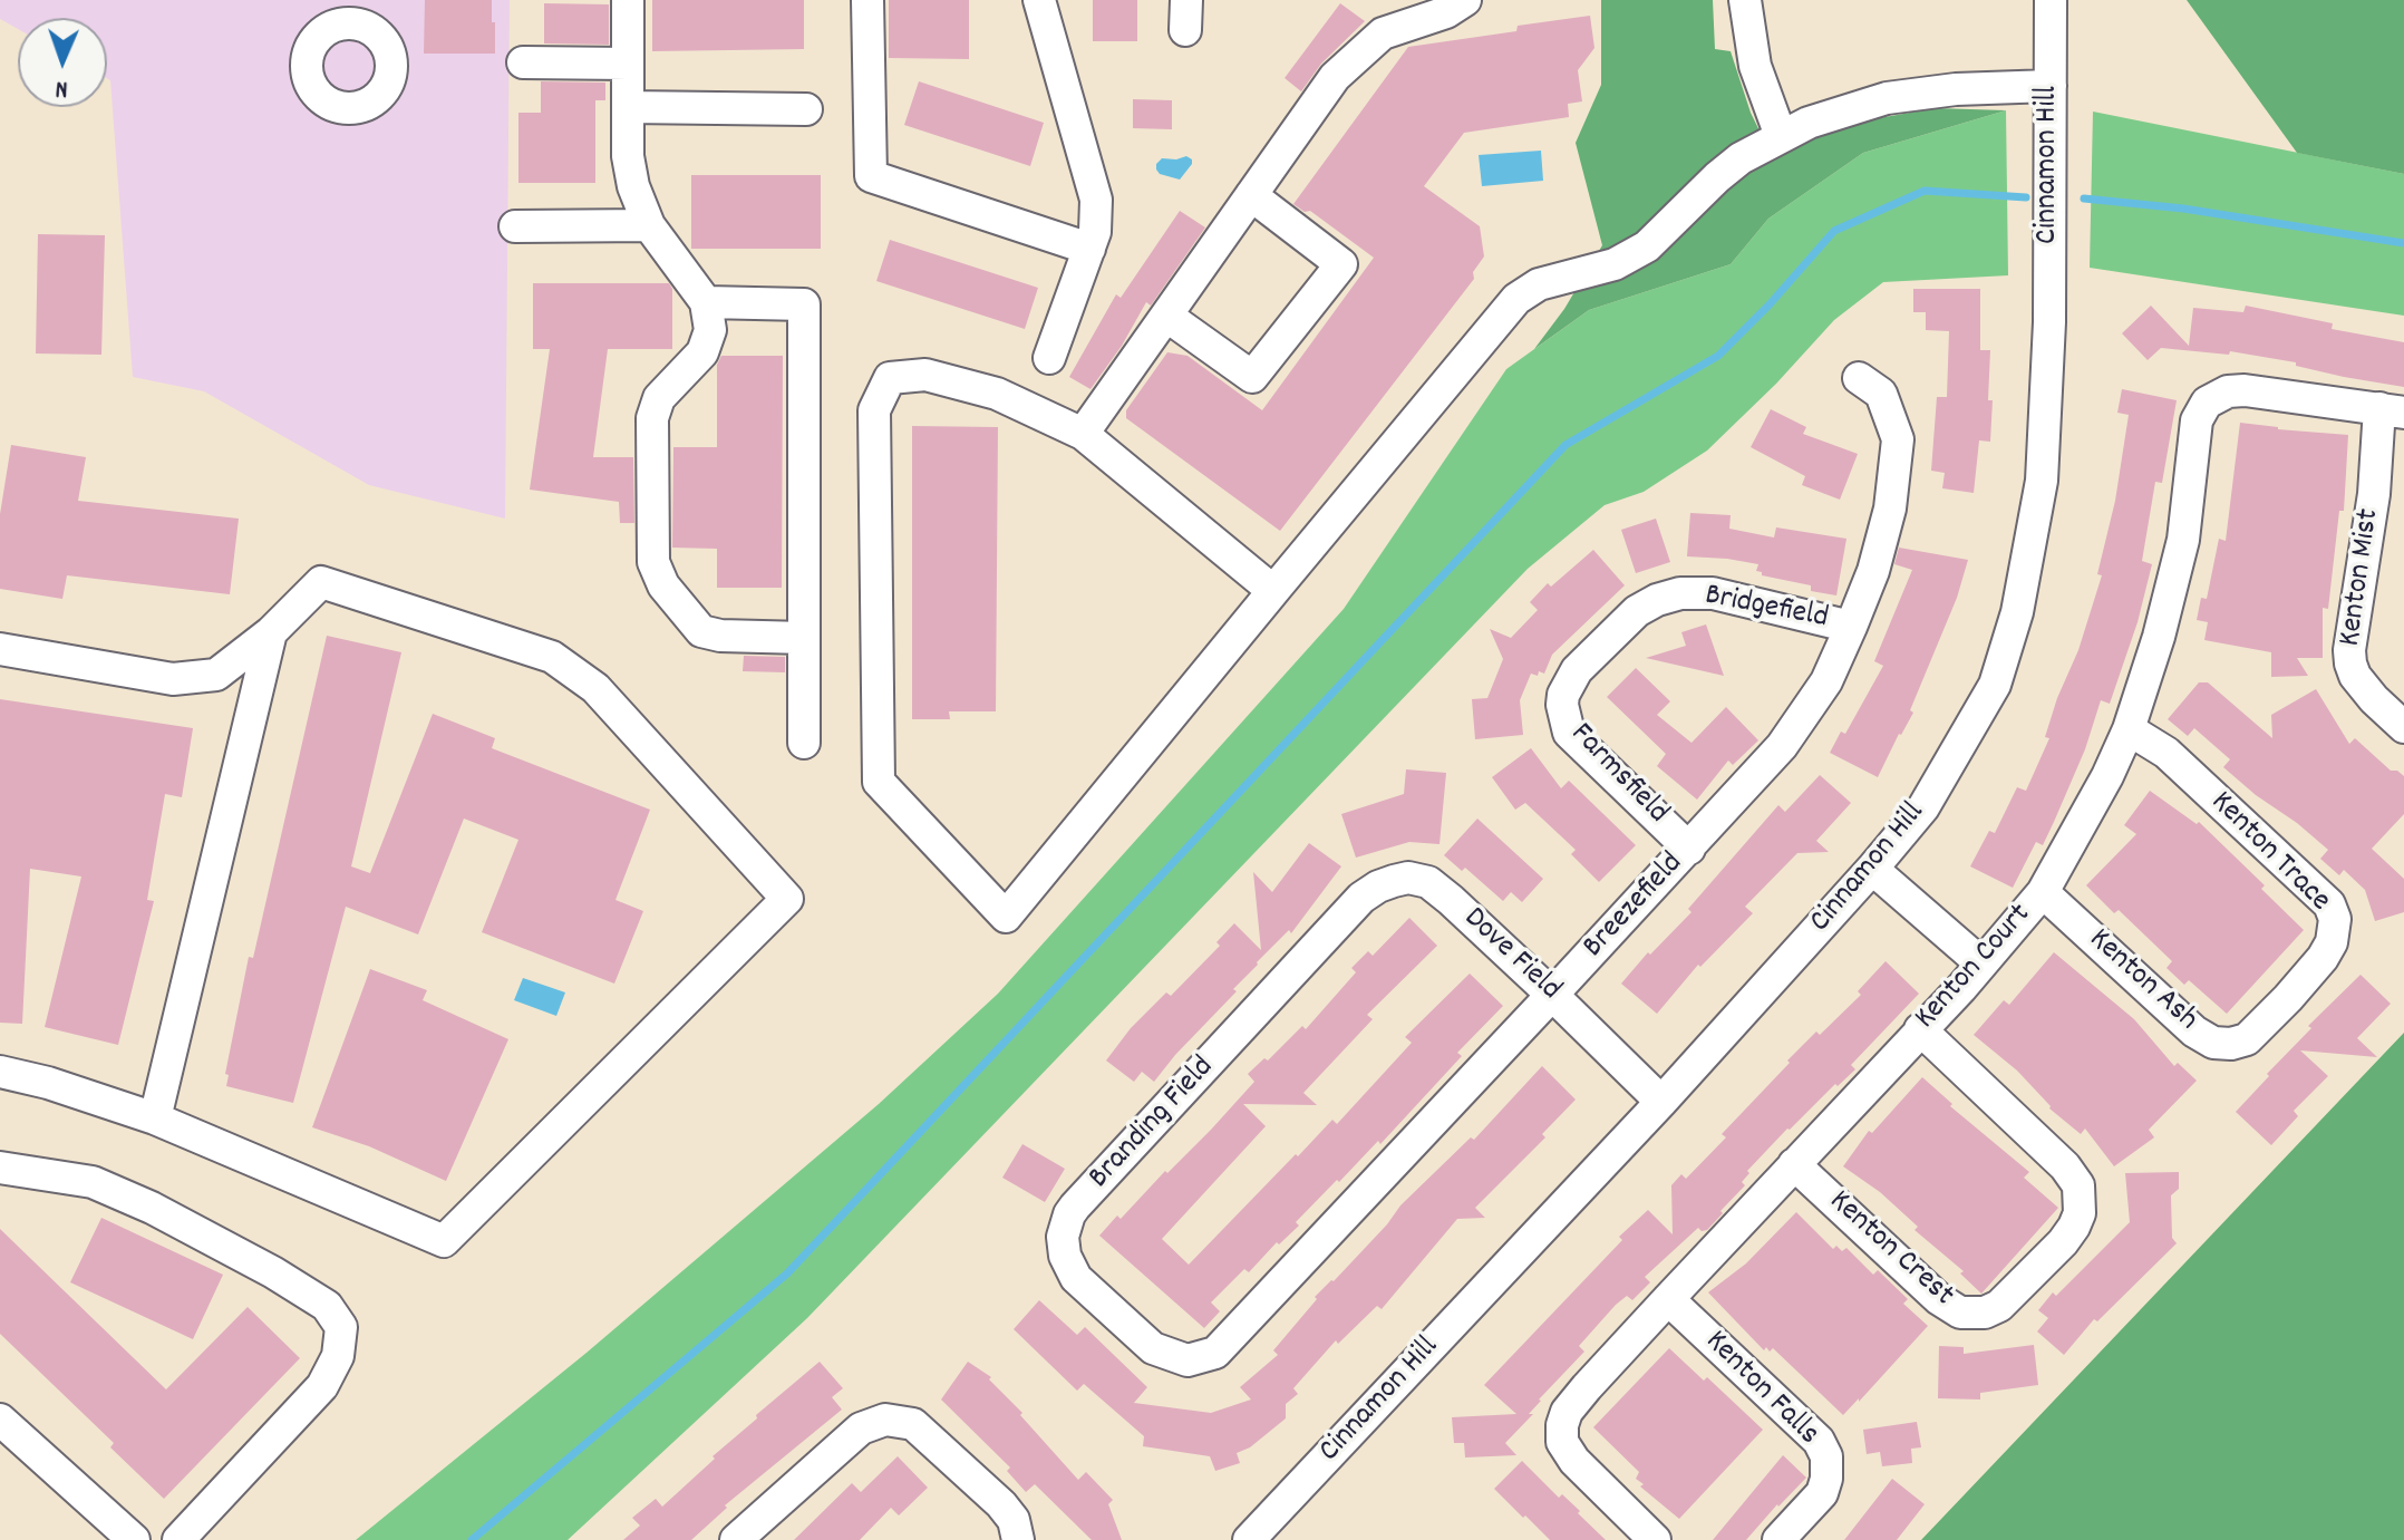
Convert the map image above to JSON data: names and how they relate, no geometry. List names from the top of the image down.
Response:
{
  "streets": {
    "street": [
      "Cinnamon Hill",
      "Kenton Mist",
      "Bridgefield",
      "Farmsfield",
      "Kenton Trace",
      "Breezefield",
      "Dove Field",
      "Kenton Court",
      "Kenton Ash",
      "Branding Field",
      "Kenton Crest",
      "Kenton Falls"
    ]
  },
  "crossings": [
    ["Cinnamon Hill", "Dove Field"],
    ["Kenton Mist", "Kenton Court"],
    ["Bridgefield", "Farmsfield"],
    ["Bridgefield", "Breezefield"],
    ["Farmsfield", "Breezefield"],
    ["Kenton Trace", "Kenton Court"],
    ["Kenton Trace", "Kenton Ash"],
    ["Breezefield", "Dove Field"],
    ["Breezefield", "Branding Field"],
    ["Dove Field", "Branding Field"],
    ["Kenton Court", "Kenton Ash"],
    ["Kenton Court", "Kenton Crest"],
    ["Kenton Court", "Kenton Falls"]
  ],
  "north": "bottom"
}
